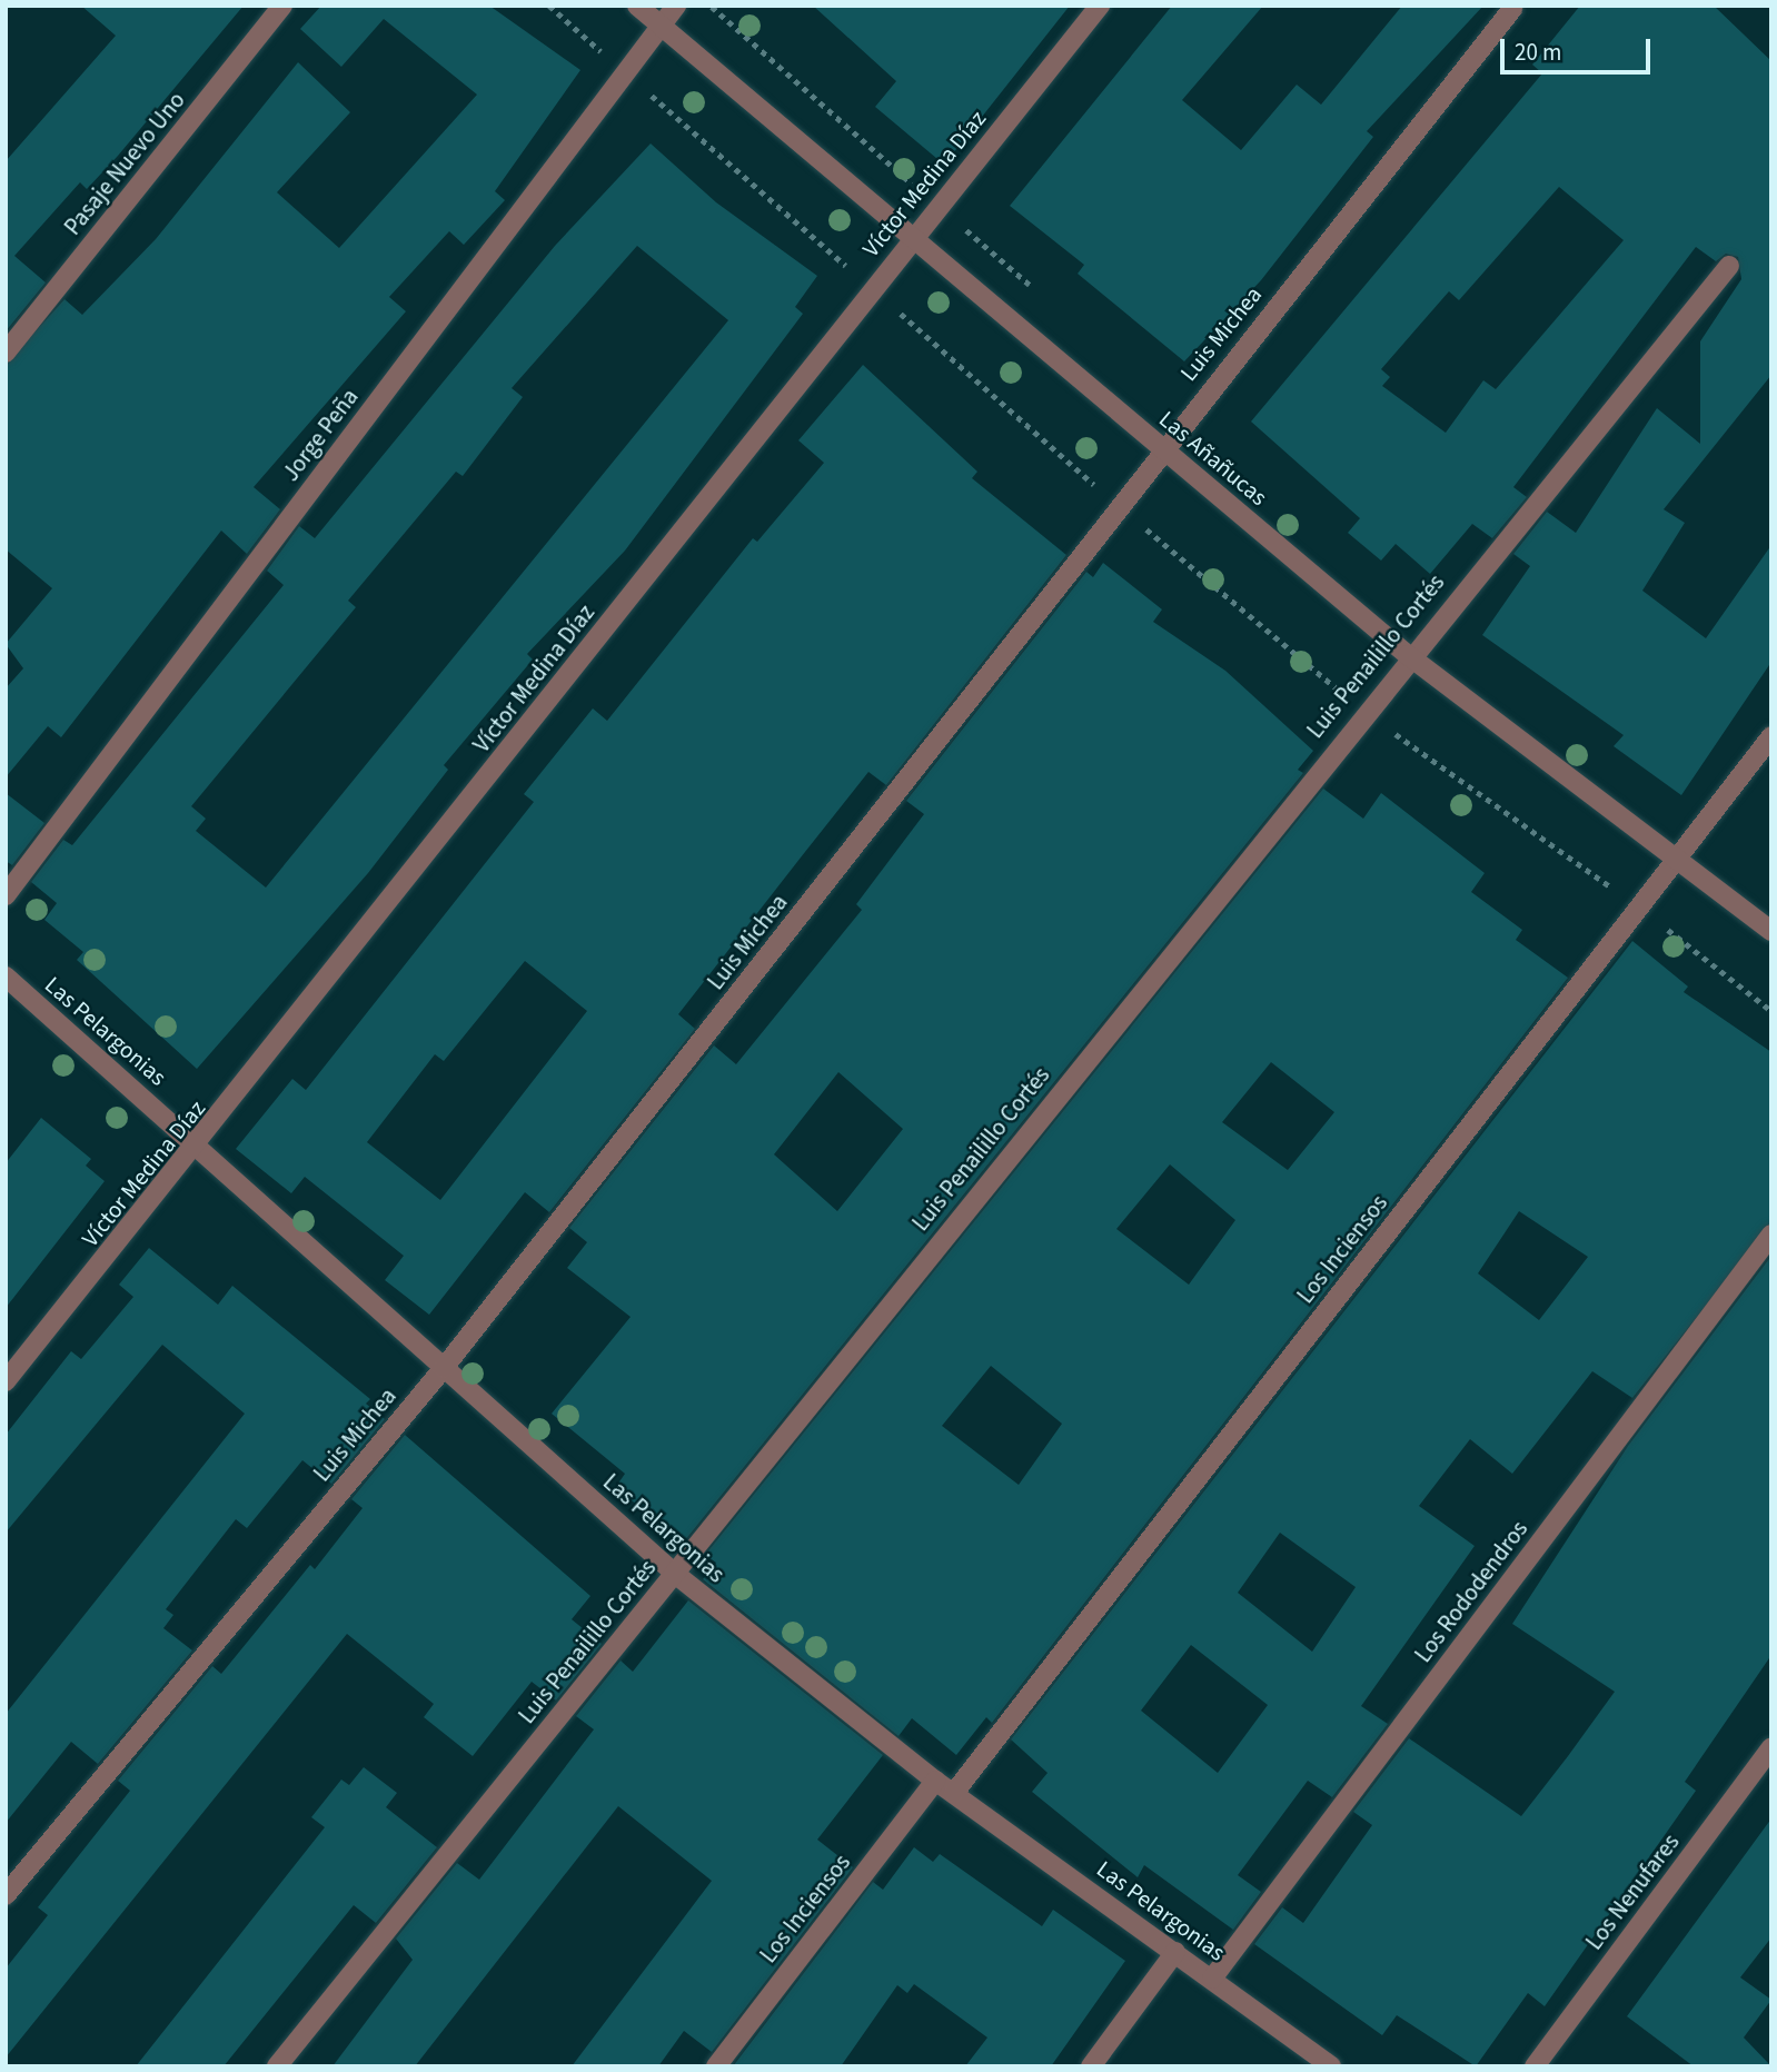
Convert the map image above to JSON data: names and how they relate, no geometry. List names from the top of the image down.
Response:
{
  "streets": {
    "street": [
      "Pasaje Nuevo Uno",
      "Víctor Medina Díaz",
      "Luis Michea",
      "Jorge Peña",
      "Las Añañucas",
      "Luis Penailillo Cortés",
      "Las Pelargonias",
      "Los Inciensos",
      "Los Rododendros",
      "Los Nenufares"
    ]
  },
  "crossings": [
    ["Víctor Medina Díaz", "Las Añañucas"],
    ["Víctor Medina Díaz", "Las Pelargonias"],
    ["Luis Michea", "Las Añañucas"],
    ["Luis Michea", "Las Pelargonias"],
    ["Jorge Peña", "Las Añañucas"],
    ["Las Añañucas", "Luis Penailillo Cortés"],
    ["Las Añañucas", "Los Inciensos"],
    ["Luis Penailillo Cortés", "Las Pelargonias"],
    ["Las Pelargonias", "Los Inciensos"],
    ["Las Pelargonias", "Los Rododendros"]
  ],
  "scale_bar": "20 m"
}
